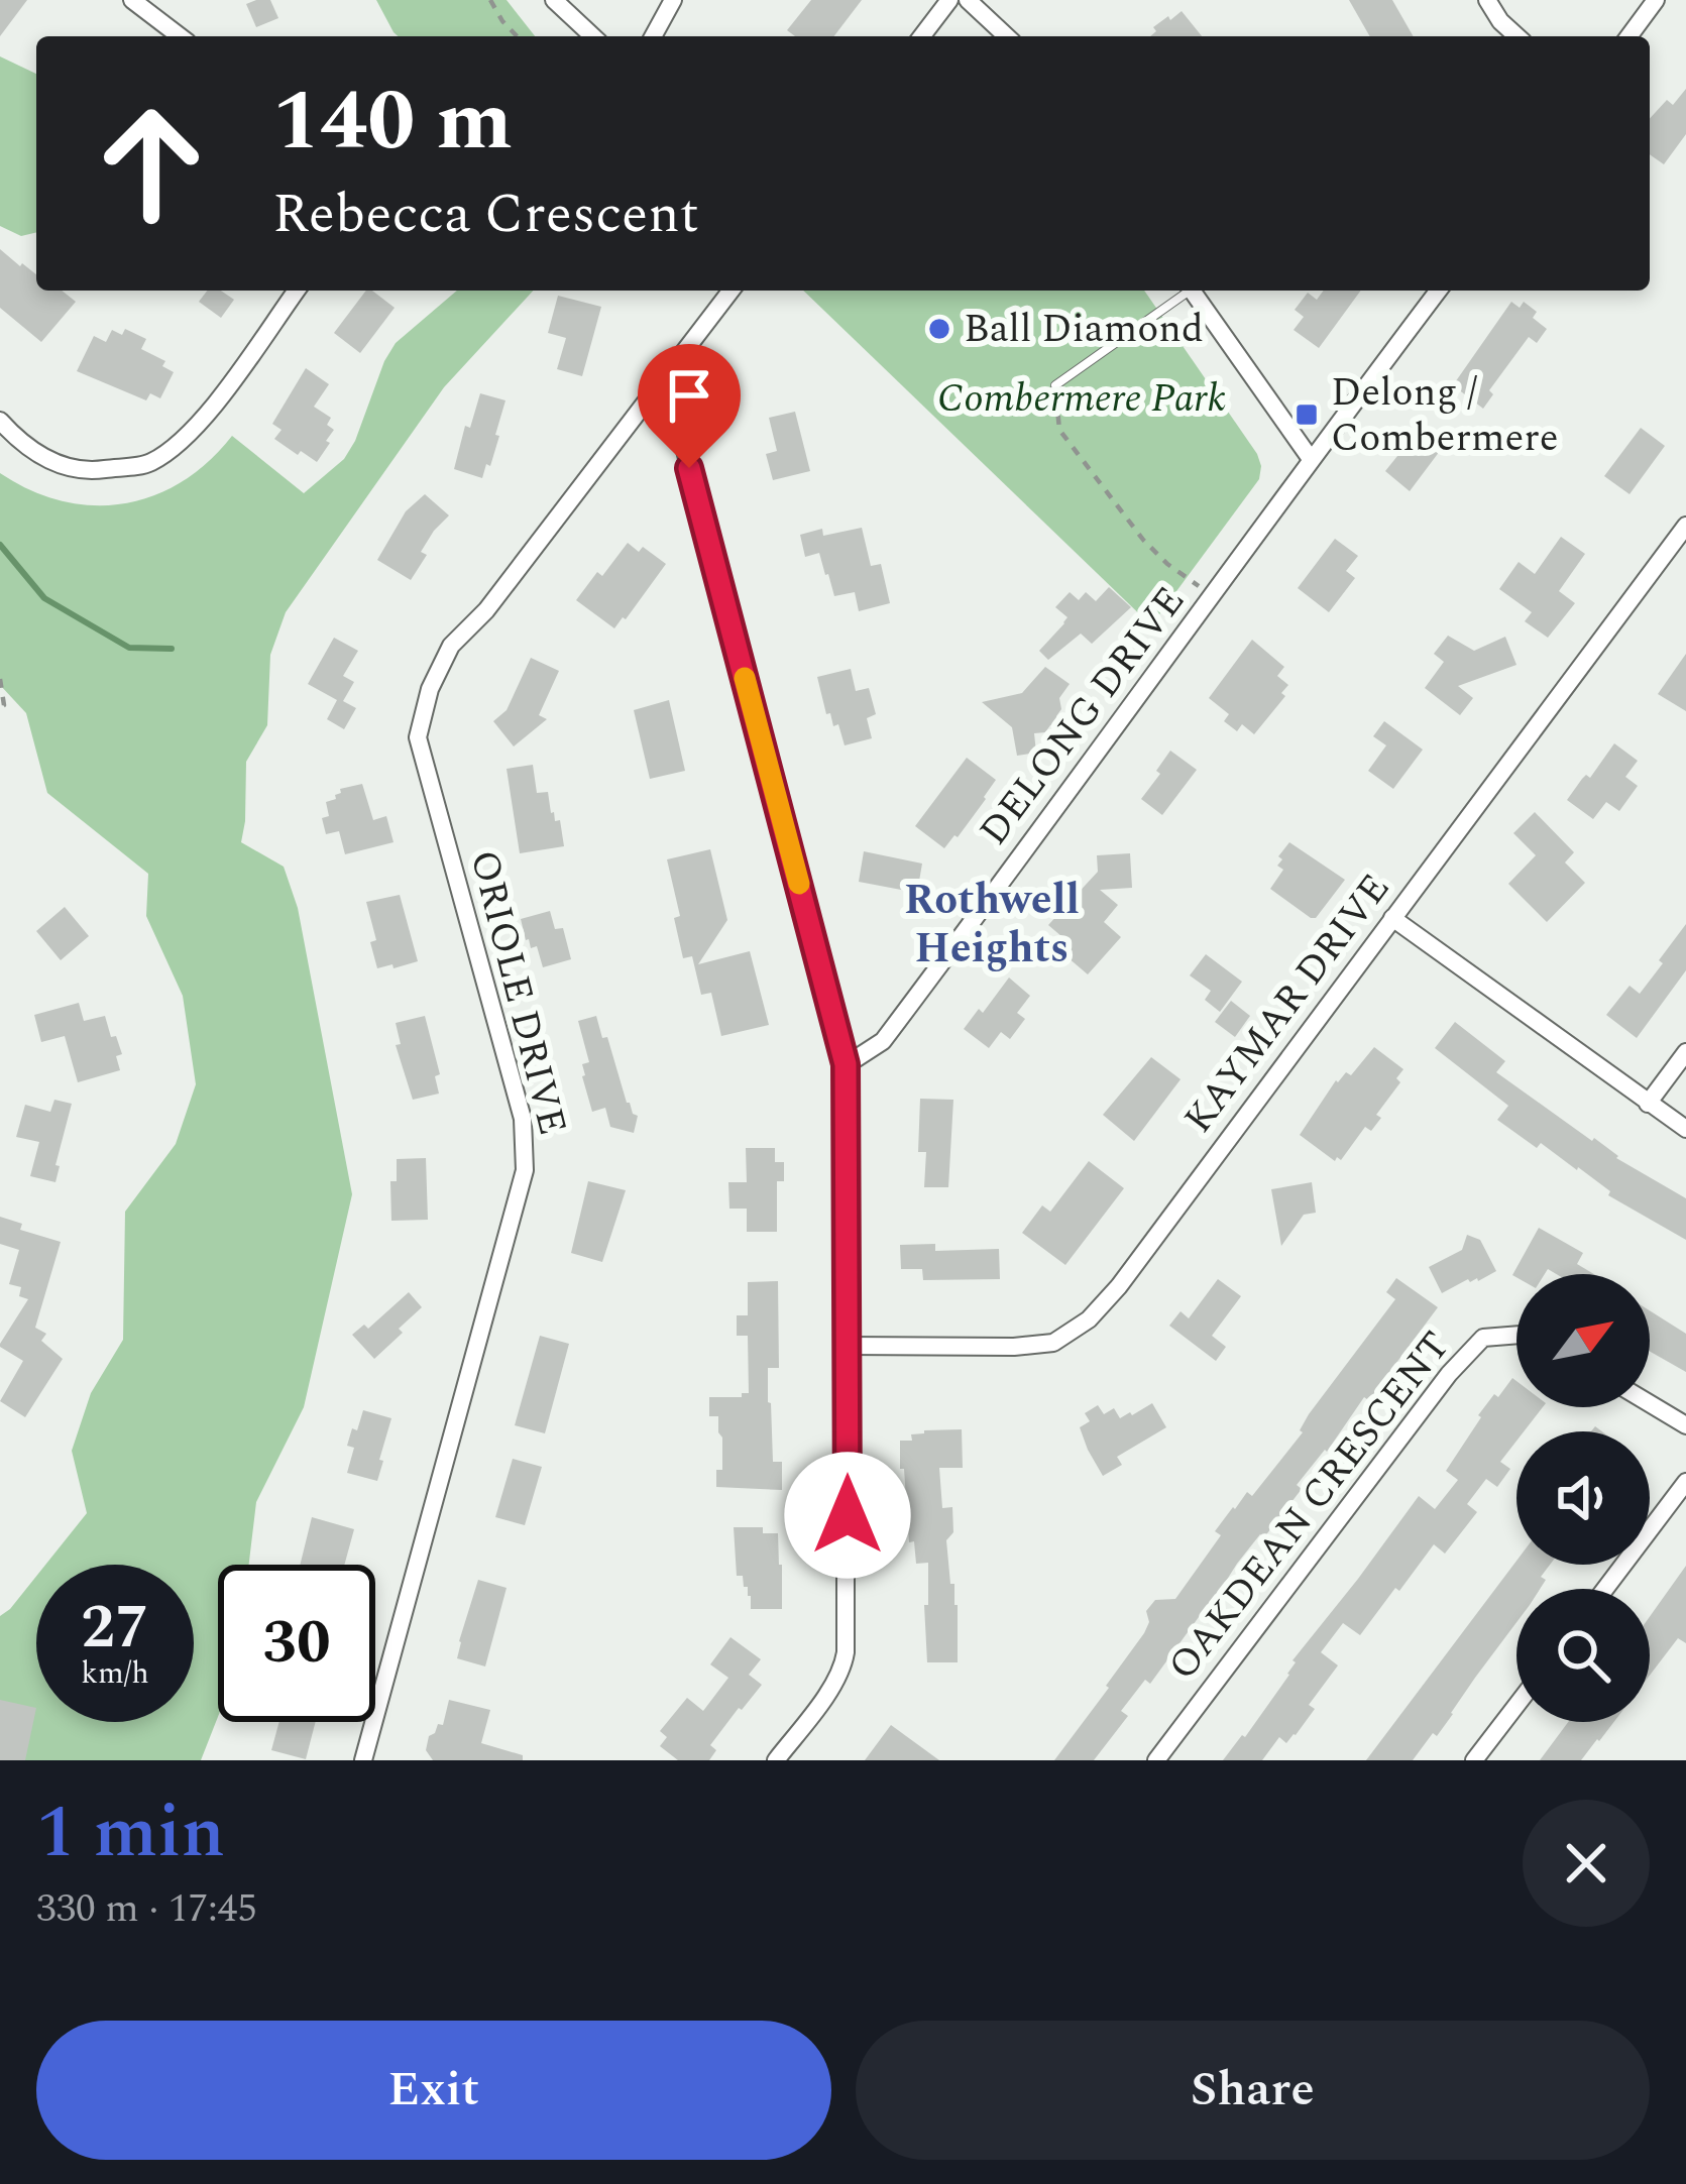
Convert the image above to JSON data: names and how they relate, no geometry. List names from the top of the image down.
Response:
{
  "streets": {
    "street": [
      "DELONG DRIVE",
      "ORIOLE DRIVE",
      "KAYMAR DRIVE",
      "OAKDEAN CRESCENT"
    ]
  },
  "districts": ["Rothwell Heights"],
  "parks": ["Combermere Park"],
  "places": {
    "other": ["Ball Diamond"],
    "transit": ["Delong / Combermere"]
  },
  "north": "top right",
  "page": {
    "turn": ["140 m", "Rebecca Crescent"],
    "speed": "27 km/h",
    "limit": "30",
    "heading": ["1 min", "330 m · 17:45"],
    "buttons": ["Exit", "Share"]
  }
}
